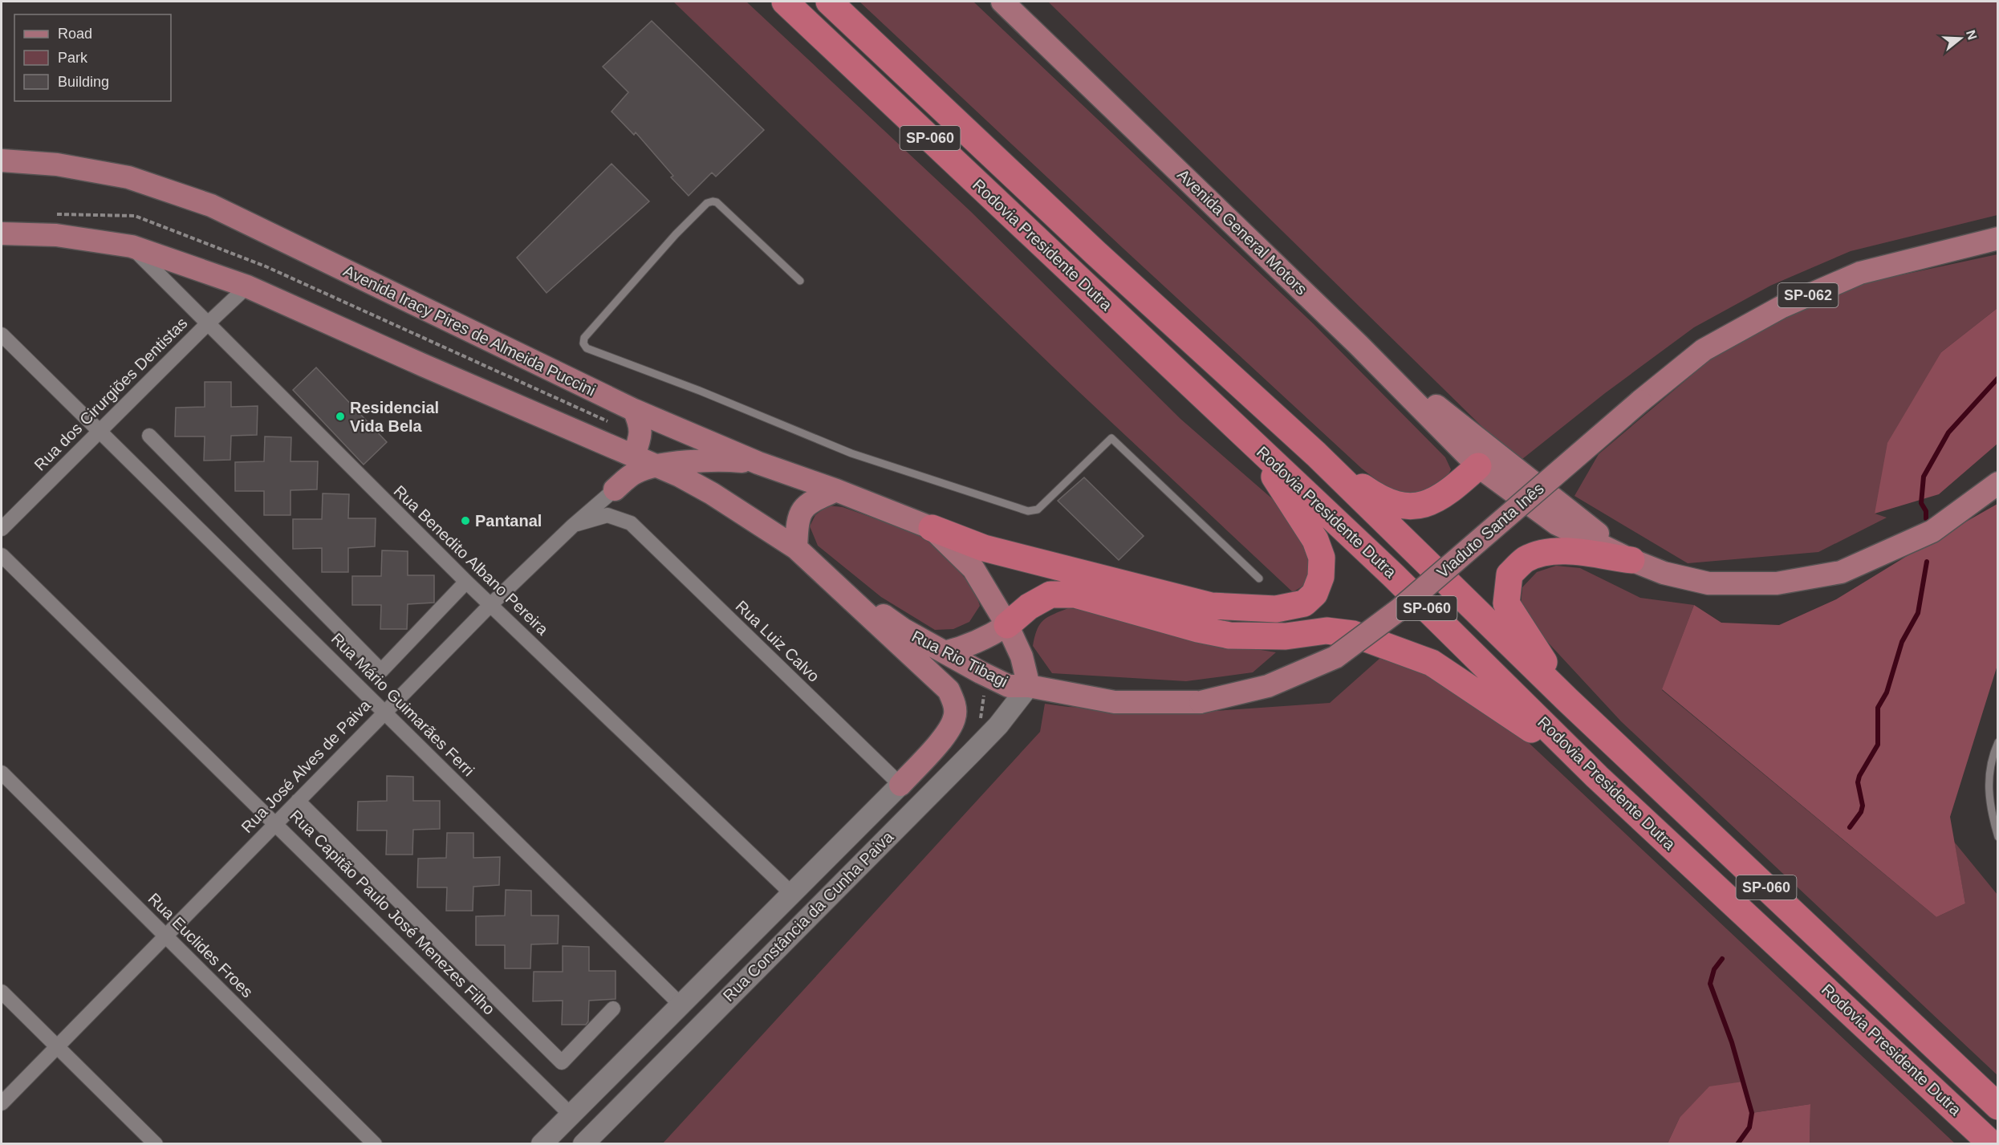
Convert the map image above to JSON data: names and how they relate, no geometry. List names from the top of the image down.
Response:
{
  "streets": {
    "highway": ["SP-060", "Rodovia Presidente Dutra"],
    "main road": [
      "Avenida General Motors",
      "SP-062",
      "Avenida Iracy Pires de Almeida Puccini",
      "Viaduto Santa Inês",
      "Rua Rio Tibagi"
    ],
    "street": [
      "Rua dos Cirurgiões Dentistas",
      "Rua Benedito Albano Pereira",
      "Rua Luiz Calvo",
      "Rua Mário Guimarães Ferri",
      "Rua José Alves de Paiva",
      "Rua Capitão Paulo José Menezes Filho",
      "Rua Constância da Cunha Paiva",
      "Rua Euclides Froes"
    ]
  },
  "crossings": [
    ["Rua dos Cirurgiões Dentistas", "Rua Benedito Albano Pereira"],
    ["Rua dos Cirurgiões Dentistas", "Rua Mário Guimarães Ferri"],
    ["Viaduto Santa Inês", "Rua Rio Tibagi"],
    ["Rua Benedito Albano Pereira", "Rua José Alves de Paiva"],
    ["Rua Benedito Albano Pereira", "Rua Constância da Cunha Paiva"],
    ["Rua Luiz Calvo", "Rua José Alves de Paiva"],
    ["Rua Luiz Calvo", "Rua Constância da Cunha Paiva"],
    ["Rua Rio Tibagi", "Rua Constância da Cunha Paiva"],
    ["Rua Mário Guimarães Ferri", "Rua José Alves de Paiva"],
    ["Rua Mário Guimarães Ferri", "Rua Constância da Cunha Paiva"],
    ["Rua José Alves de Paiva", "Rua Capitão Paulo José Menezes Filho"],
    ["Rua José Alves de Paiva", "Rua Euclides Froes"],
    ["Rua Capitão Paulo José Menezes Filho", "Rua Constância da Cunha Paiva"]
  ],
  "places": ["Residencial Vida Bela", "Pantanal"],
  "legend": ["Road", "Park", "Building"],
  "north": "right"
}
